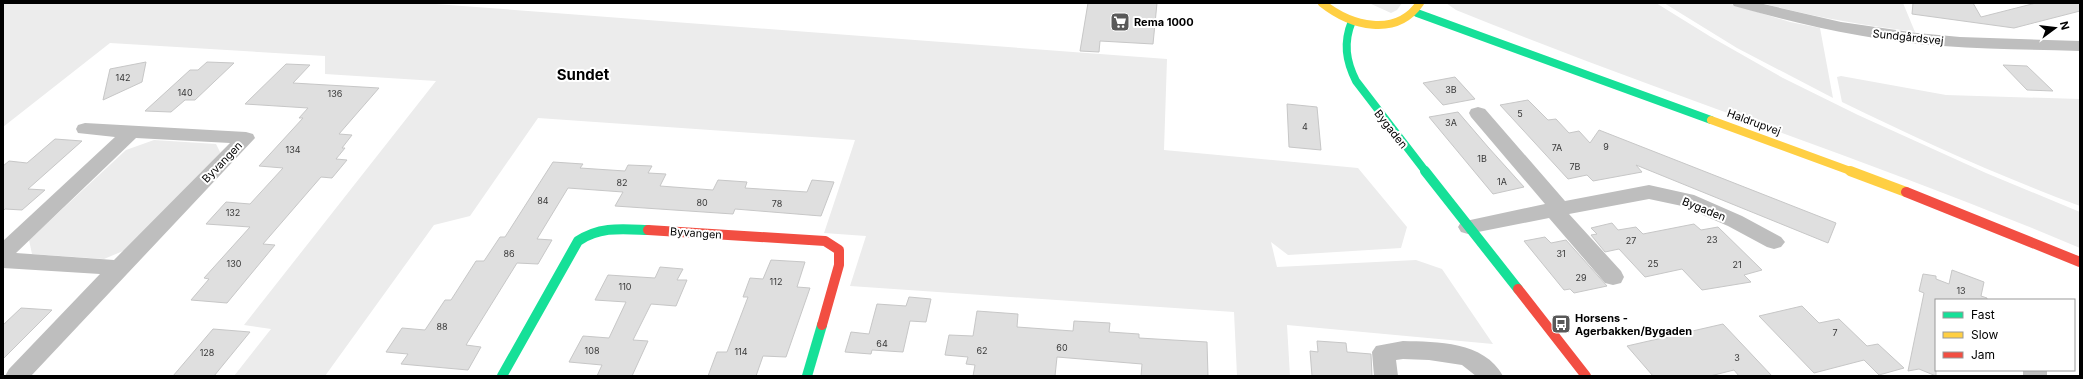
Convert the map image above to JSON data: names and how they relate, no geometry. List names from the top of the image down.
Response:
{
  "streets": {
    "street": [
      "Sundgårdsvej",
      "Haldrupvej",
      "Bygaden",
      "Byvangen"
    ]
  },
  "districts": ["Sundet"],
  "places": {
    "supermarket": ["Rema 1000"],
    "bus stop": ["Horsens - Agerbakken/Bygaden"]
  },
  "house_numbers": [
    "142",
    "3B",
    "140",
    "136",
    "5",
    "3A",
    "4",
    "9",
    "7A",
    "134",
    "1B",
    "7B",
    "1A",
    "82",
    "84",
    "80",
    "78",
    "132",
    "23",
    "27",
    "86",
    "31",
    "130",
    "25",
    "21",
    "29",
    "112",
    "110",
    "13",
    "88",
    "7",
    "64",
    "60",
    "108",
    "62",
    "114",
    "128",
    "3"
  ],
  "legend": ["Fast", "Slow", "Jam"],
  "north": "right"
}
